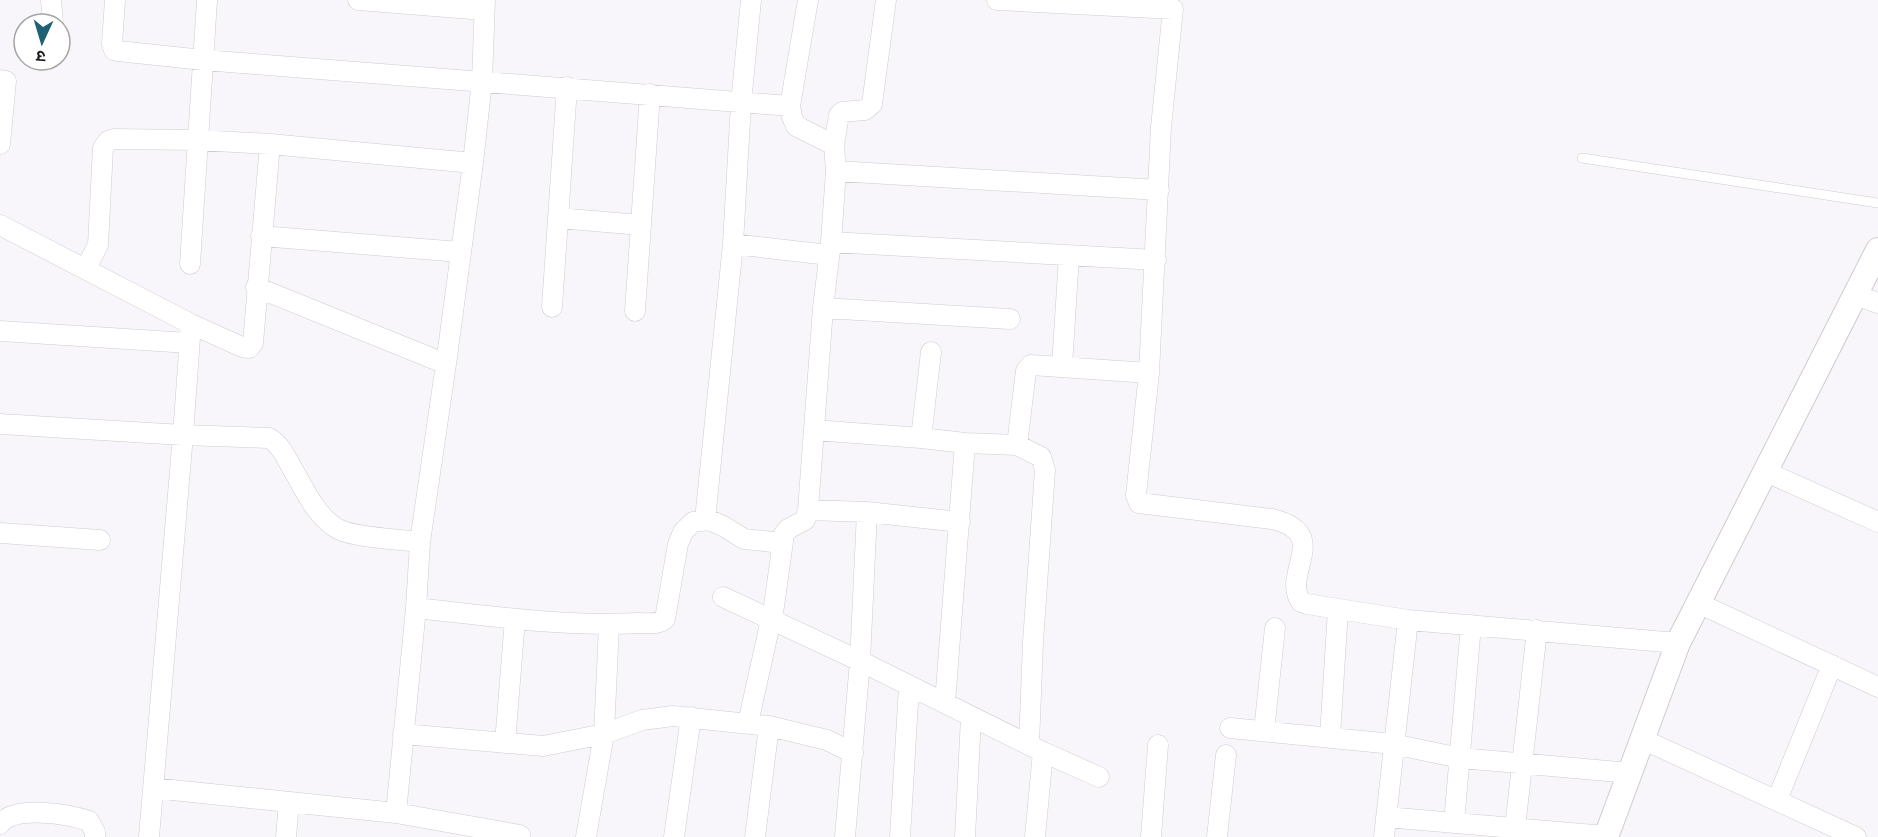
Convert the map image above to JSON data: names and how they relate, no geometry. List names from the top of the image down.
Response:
{
  "north": "bottom"
}
